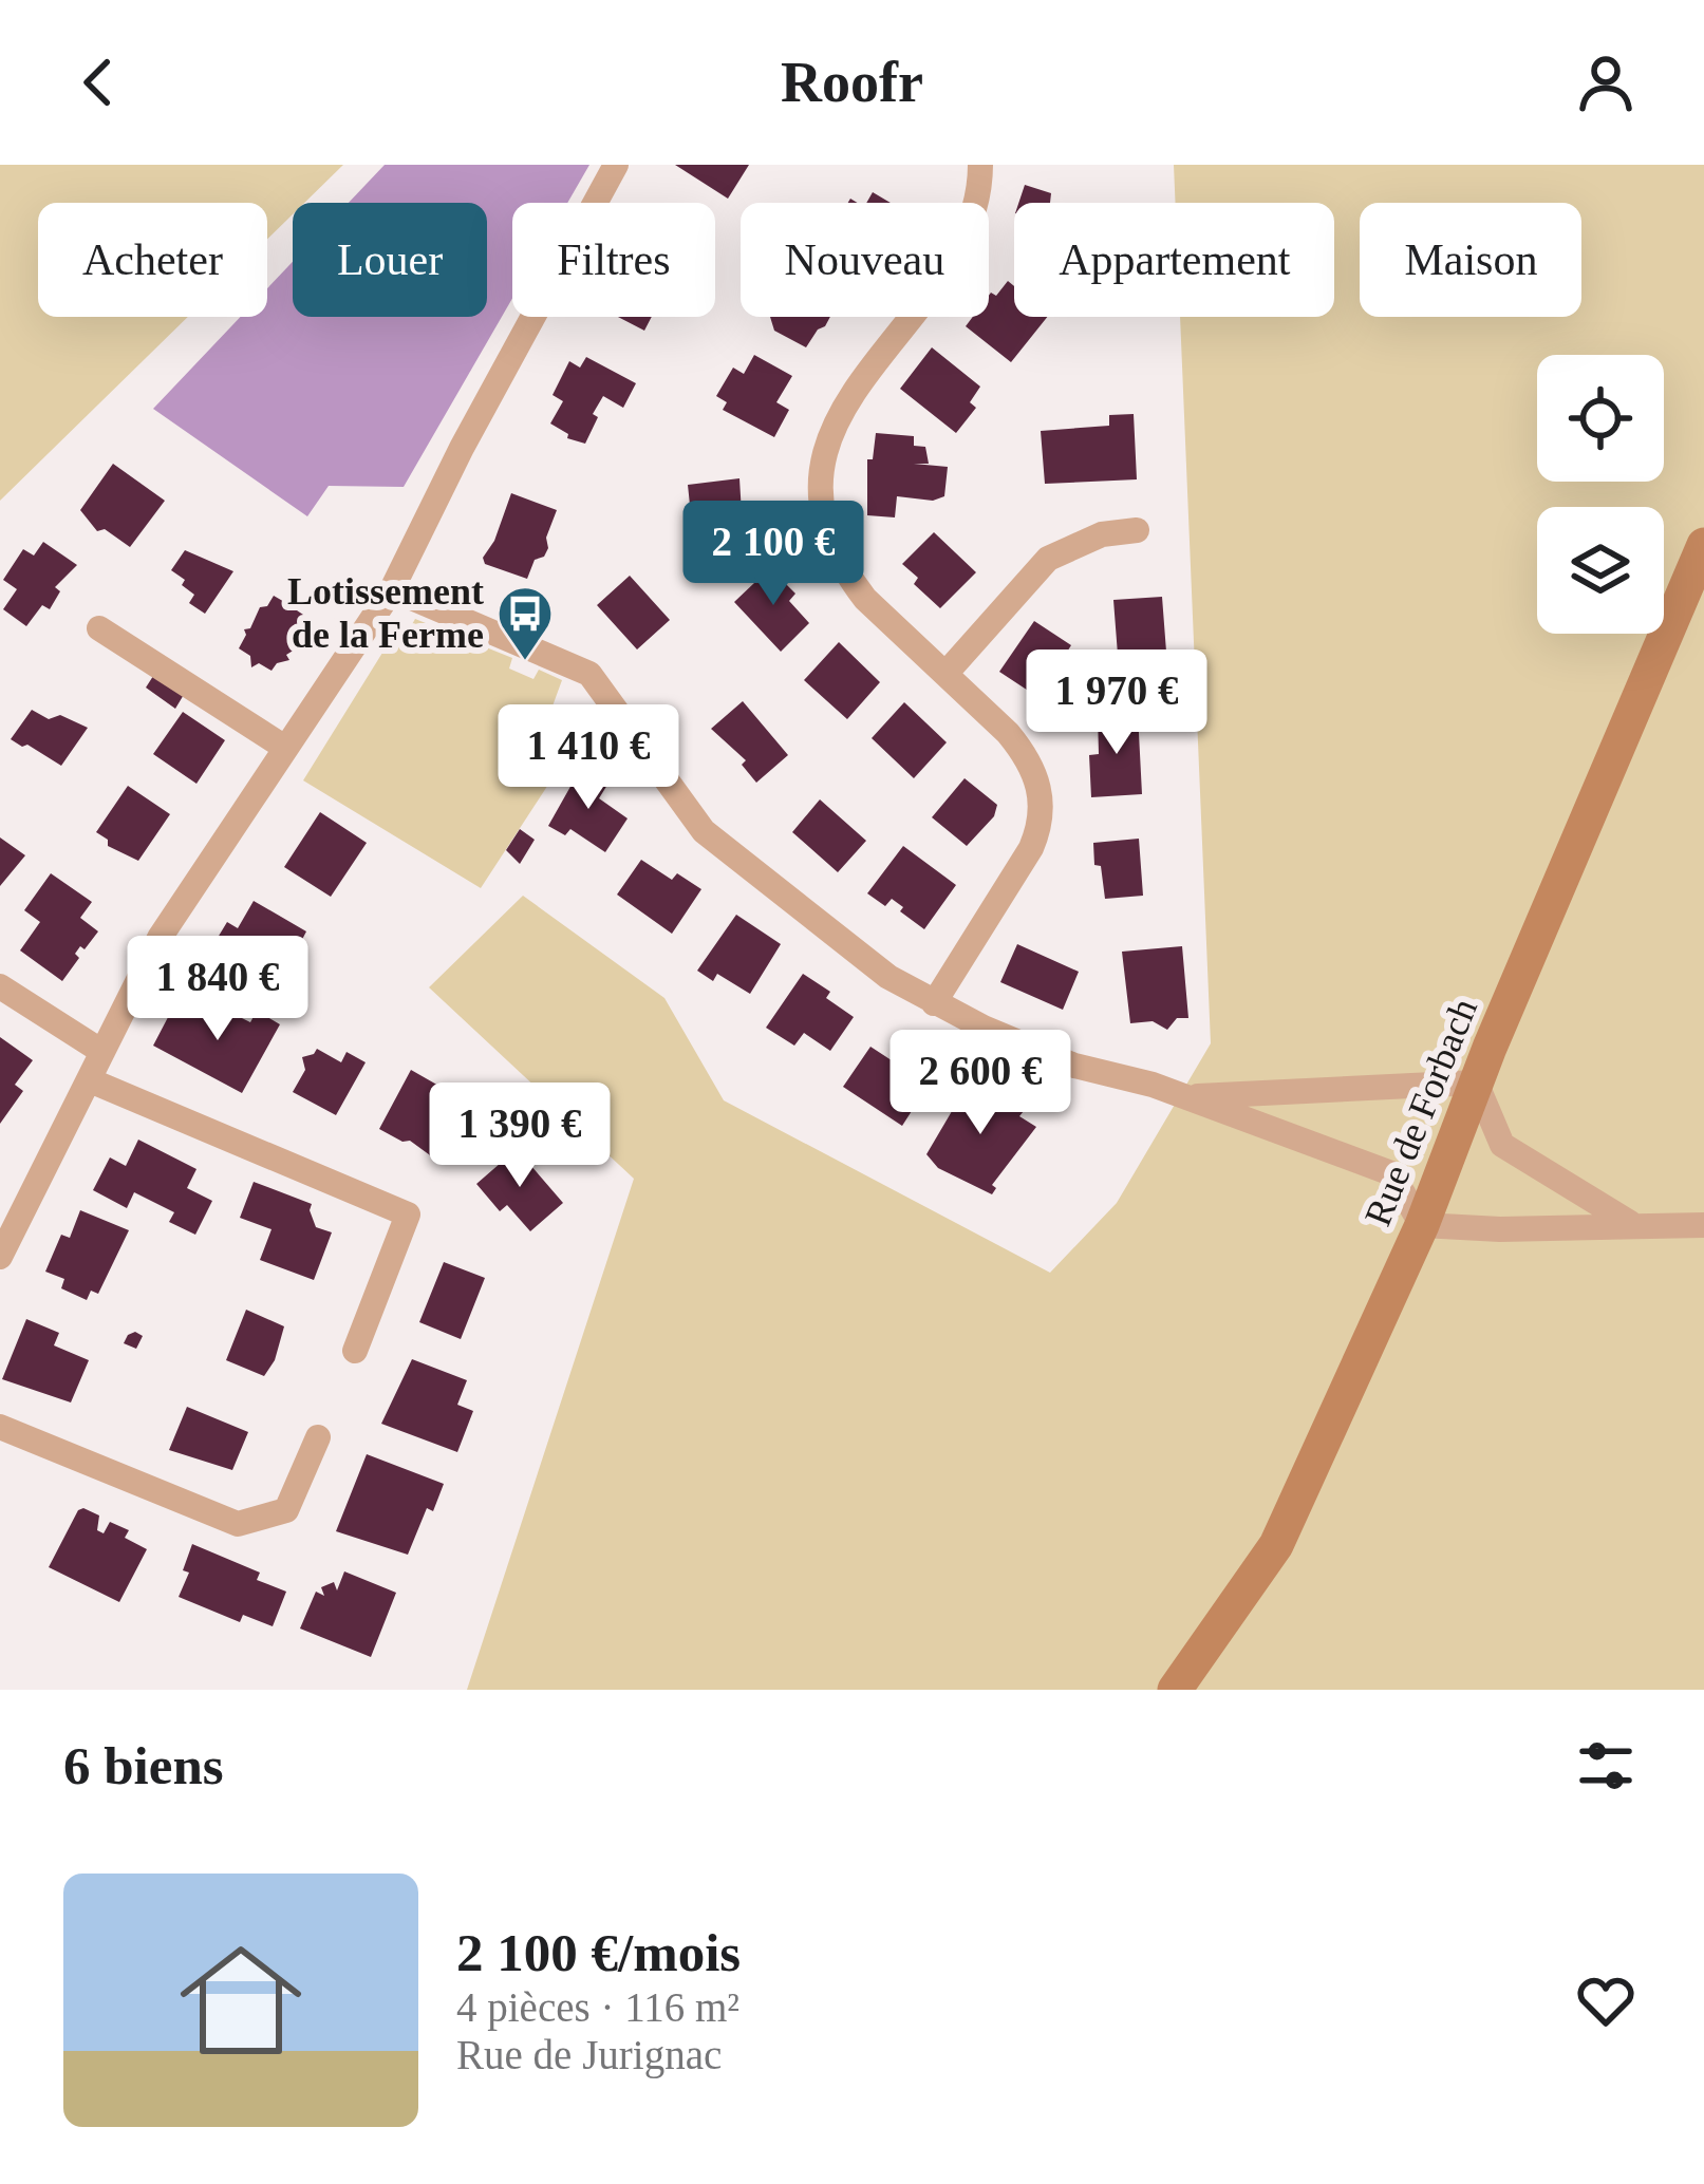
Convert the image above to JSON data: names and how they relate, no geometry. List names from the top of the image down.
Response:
{
  "streets": {
    "main road": ["Rue de Forbach"]
  },
  "places": {
    "bus stop": ["Lotissement de la Ferme"]
  },
  "page": {
    "header": "Roofr",
    "chip": [
      "Acheter",
      "Louer",
      "Filtres",
      "Nouveau",
      "Appartement",
      "Maison"
    ],
    "price": [
      "2 100 €",
      "1 970 €",
      "1 410 €",
      "1 840 €",
      "2 600 €",
      "1 390 €"
    ],
    "heading": "6 biens",
    "list": [
      {
        "name": "2 100 €/mois",
        "note": "4 pièces · 116 m² · Rue de Jurignac"
      }
    ]
  }
}
